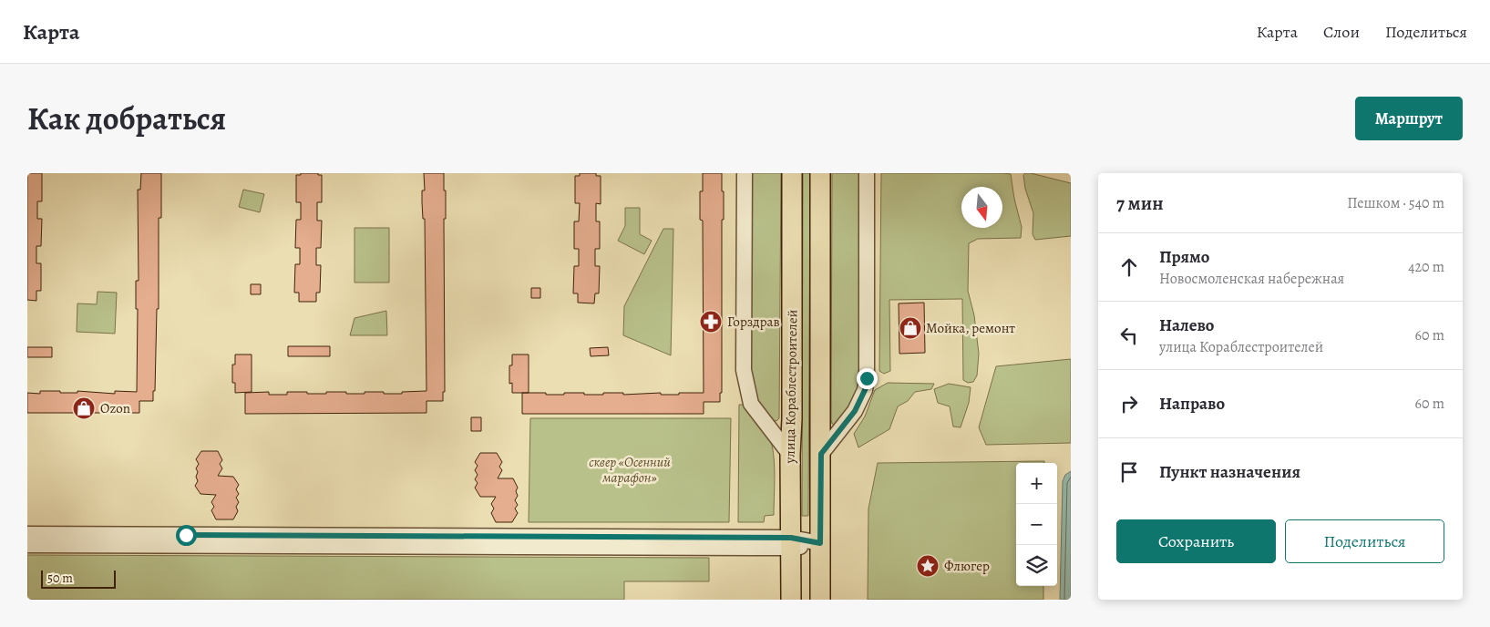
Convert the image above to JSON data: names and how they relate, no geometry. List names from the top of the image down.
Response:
{
  "streets": {
    "main road": ["улица Кораблестроителей"]
  },
  "parks": ["сквер «Осенний марафон»"],
  "places": {
    "pharmacy": ["Горздрав"],
    "shop": ["Мойка, ремонт", "Ozon"],
    "place": ["Флюгер"]
  },
  "scale_bar": "50 m",
  "north": "bottom",
  "page": {
    "header": "Карта",
    "nav": ["Карта", "Слои", "Поделиться"],
    "title": "Как добраться",
    "buttons": [
      "Маршрут",
      ["Сохранить", "Поделиться"]
    ],
    "heading": ["7 мин", "Пешком · 540 m"],
    "list": [
      ["Прямо", "Новосмоленская набережная", "420 m"],
      ["Налево", "улица Кораблестроителей", "60 m"],
      ["Направо", "60 m"],
      "Пункт назначения"
    ],
    "map_buttons": ["+", "−"],
    "scale": "50 m"
  }
}
